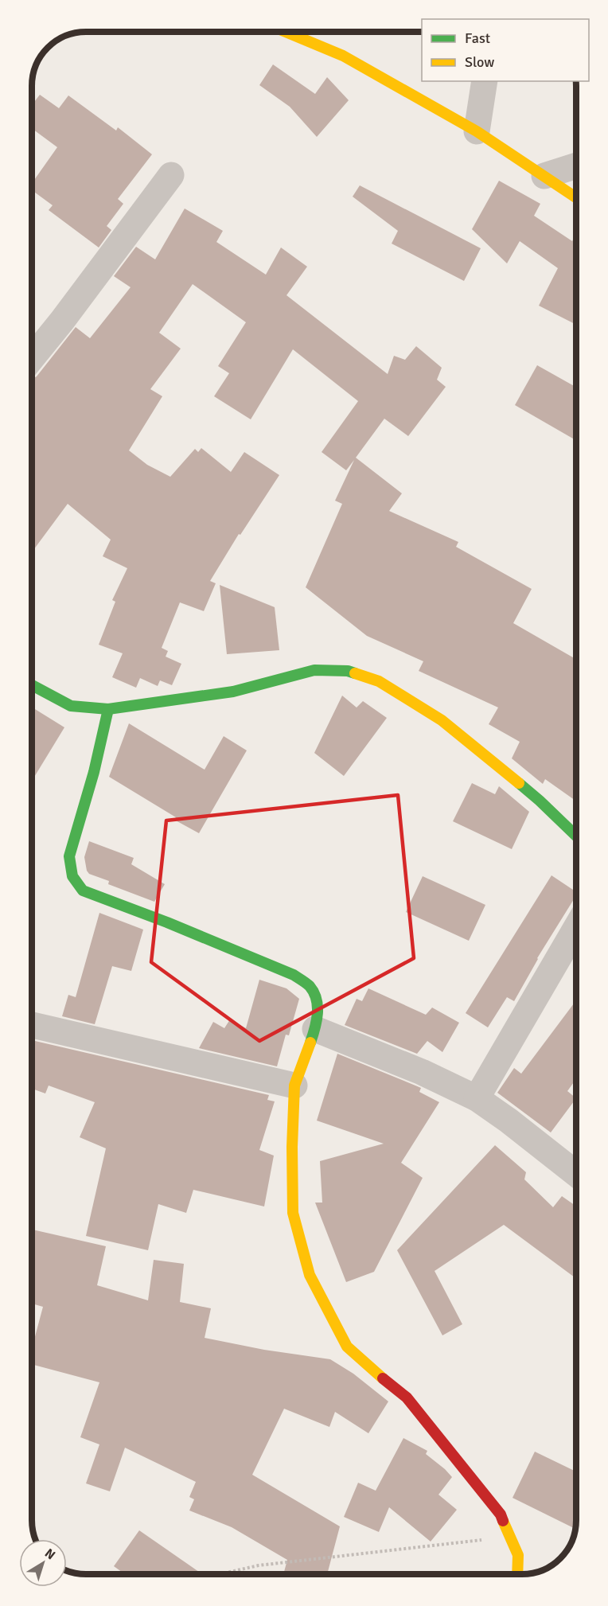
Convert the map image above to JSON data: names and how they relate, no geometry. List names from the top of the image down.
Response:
{
  "legend": ["Fast", "Slow"],
  "north": "top right"
}
